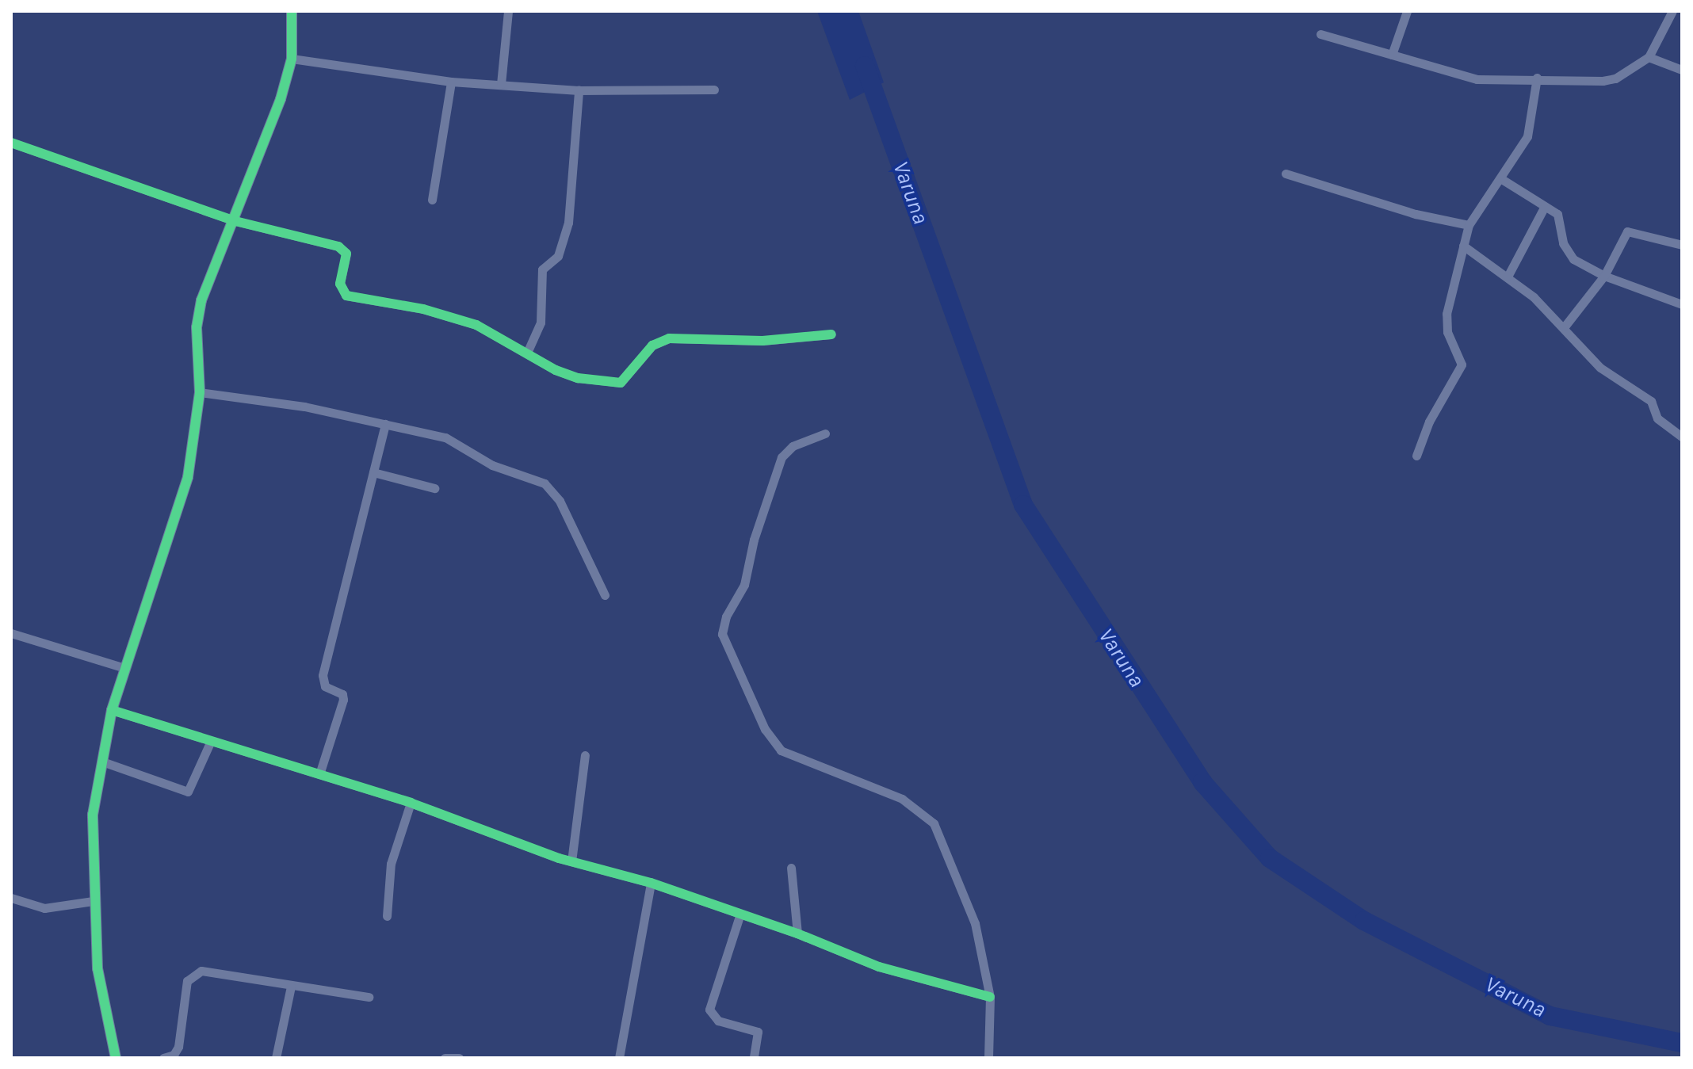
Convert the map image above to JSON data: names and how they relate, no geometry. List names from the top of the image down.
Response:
{
  "water": ["Varuna"]
}
